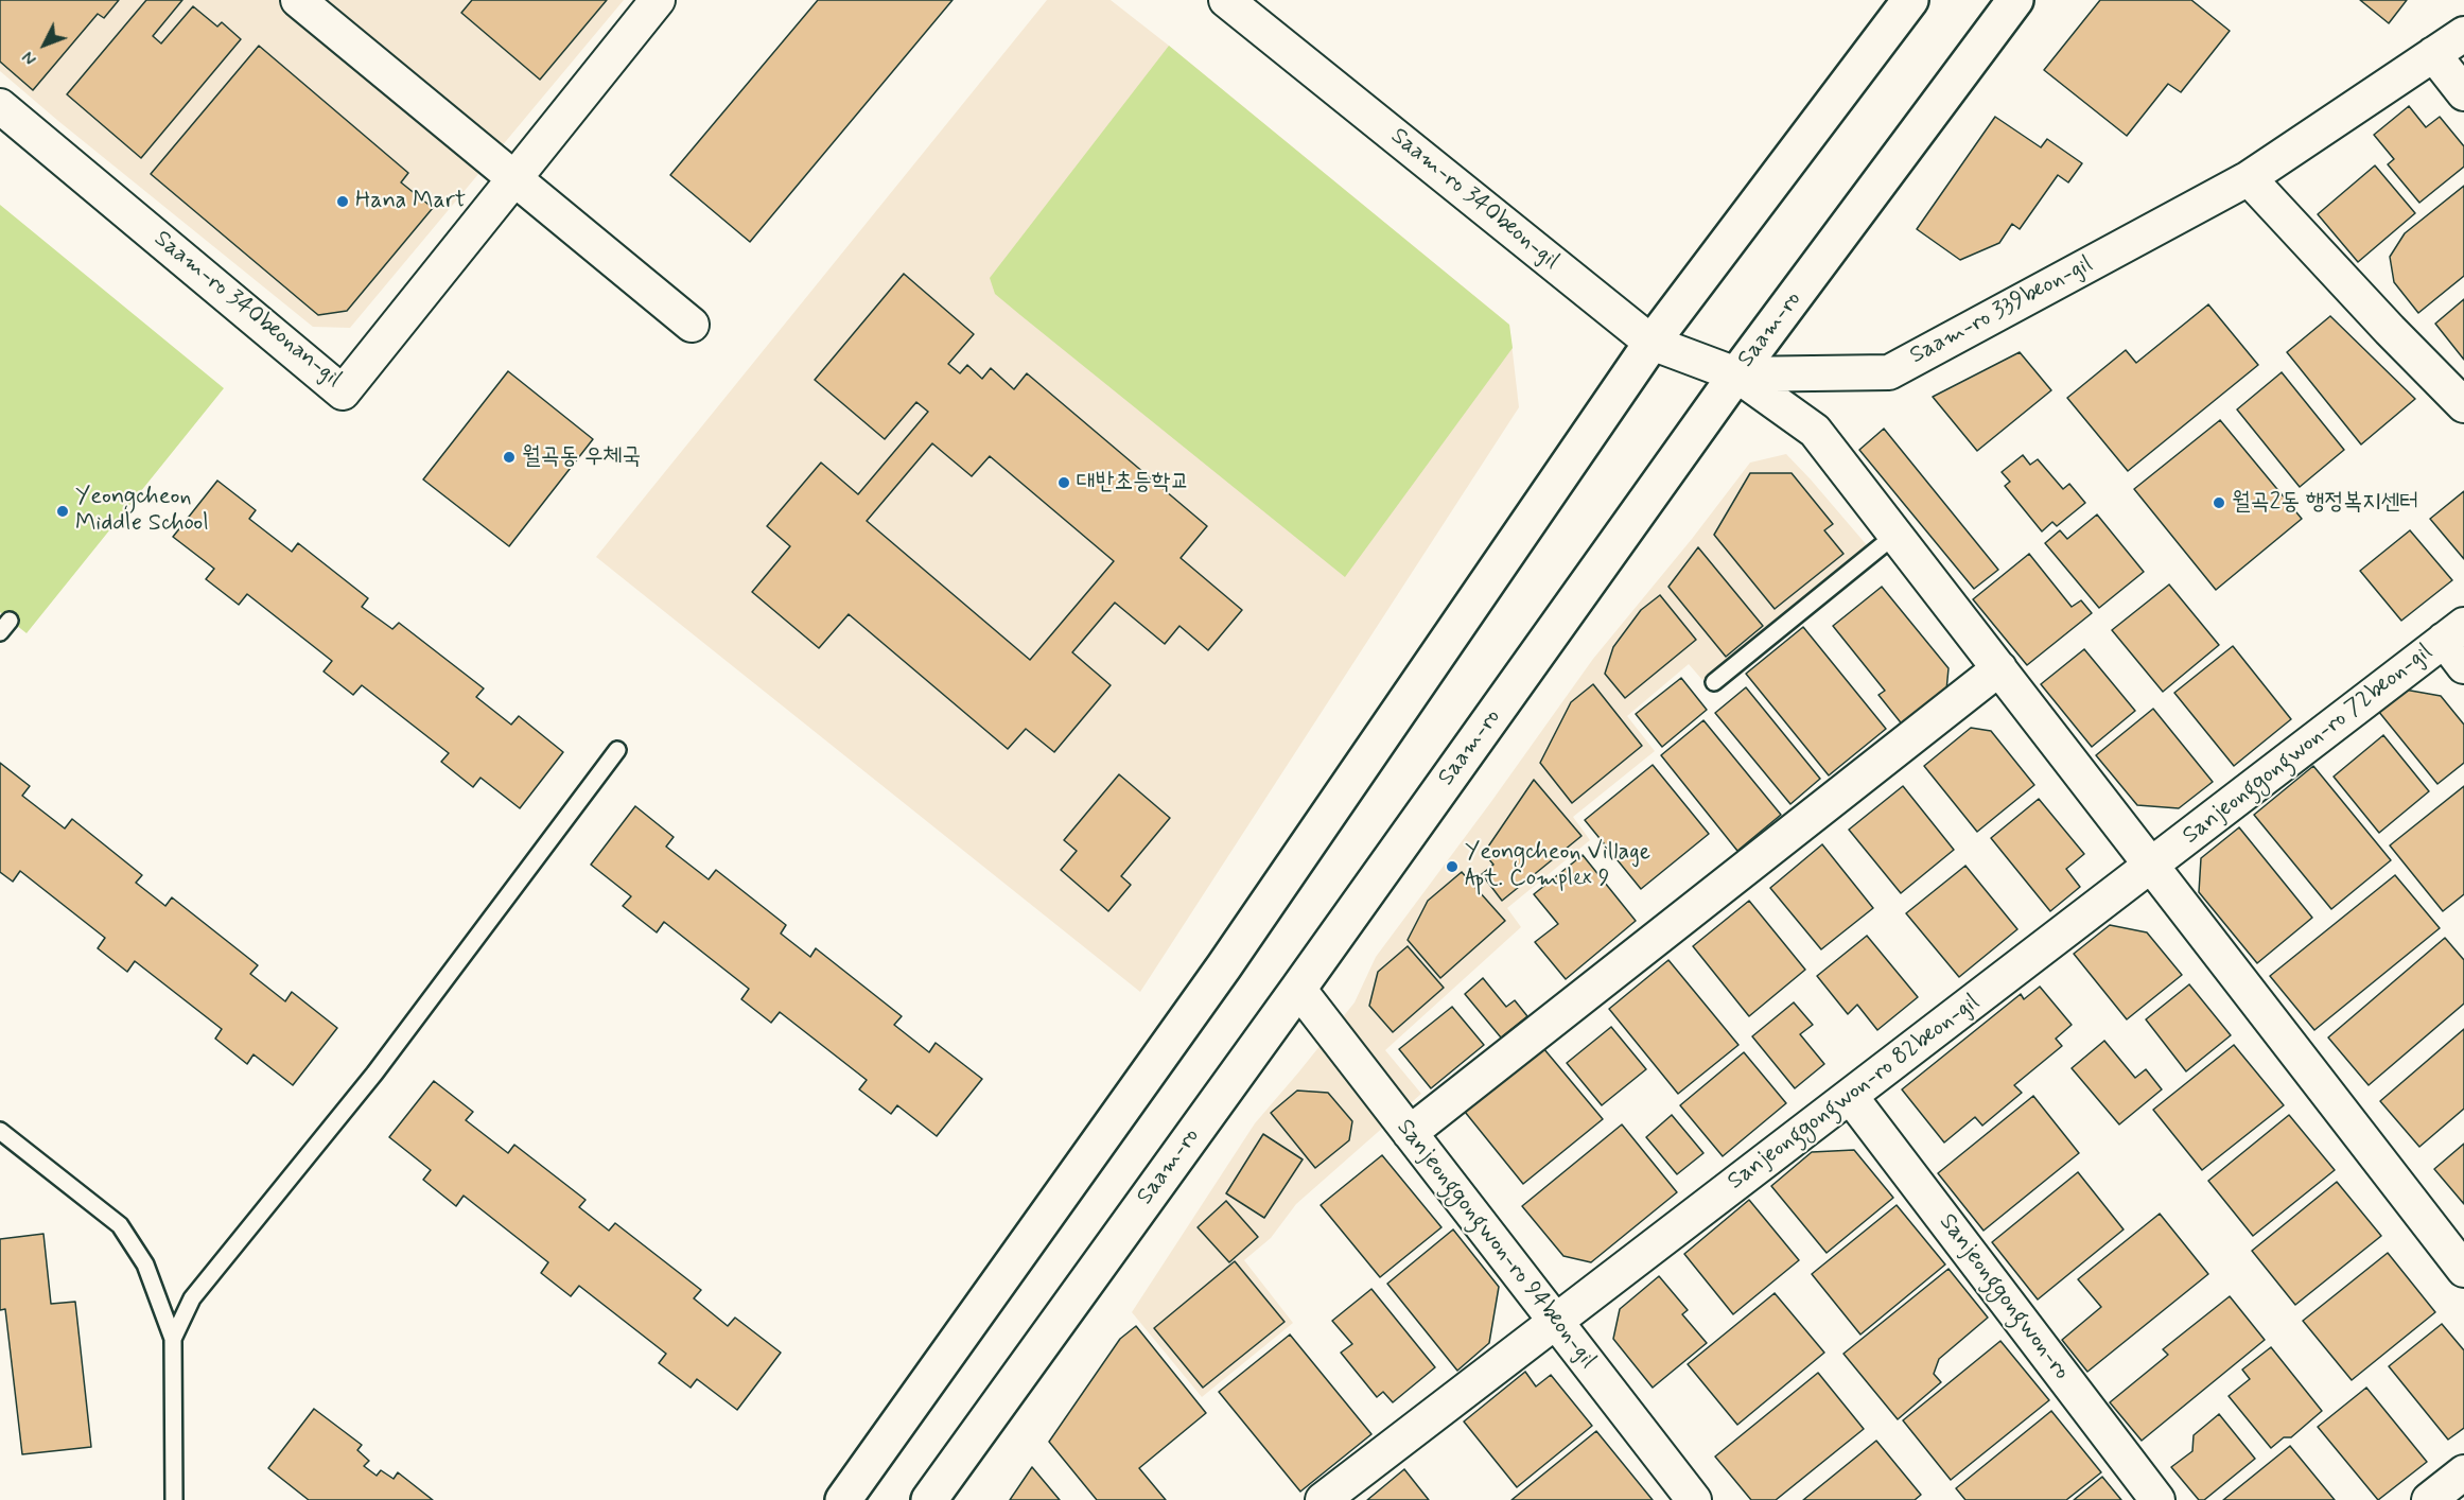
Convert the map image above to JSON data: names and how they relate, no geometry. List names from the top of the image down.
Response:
{
  "streets": {
    "main road": ["Saam-ro"],
    "street": [
      "Saam-ro 340beon-gil",
      "Saam-ro 340beonan-gil",
      "Saam-ro 339beon-gil",
      "Sanjeonggongwon-ro 72beon-gil",
      "Sanjeonggongwon-ro 82beon-gil",
      "Sanjeonggongwon-ro 94beon-gil",
      "Sanjeonggongwon-ro"
    ]
  },
  "crossings": [
    ["Saam-ro 340beon-gil", "Saam-ro 339beon-gil"],
    ["Saam-ro 340beon-gil", "Saam-ro"],
    ["Saam-ro 339beon-gil", "Saam-ro"],
    ["Saam-ro", "Sanjeonggongwon-ro 94beon-gil"],
    ["Sanjeonggongwon-ro 72beon-gil", "Sanjeonggongwon-ro 82beon-gil"],
    ["Sanjeonggongwon-ro 82beon-gil", "Sanjeonggongwon-ro 94beon-gil"],
    ["Sanjeonggongwon-ro 82beon-gil", "Sanjeonggongwon-ro"]
  ],
  "places": [
    "Hana Mart",
    "월곡동 우체국",
    "대반초등학교",
    "월곡2동 행정복지센터",
    "Yeongcheon Middle School",
    "Yeongcheon Village Apt. Complex 9"
  ],
  "north": "bottom left"
}
